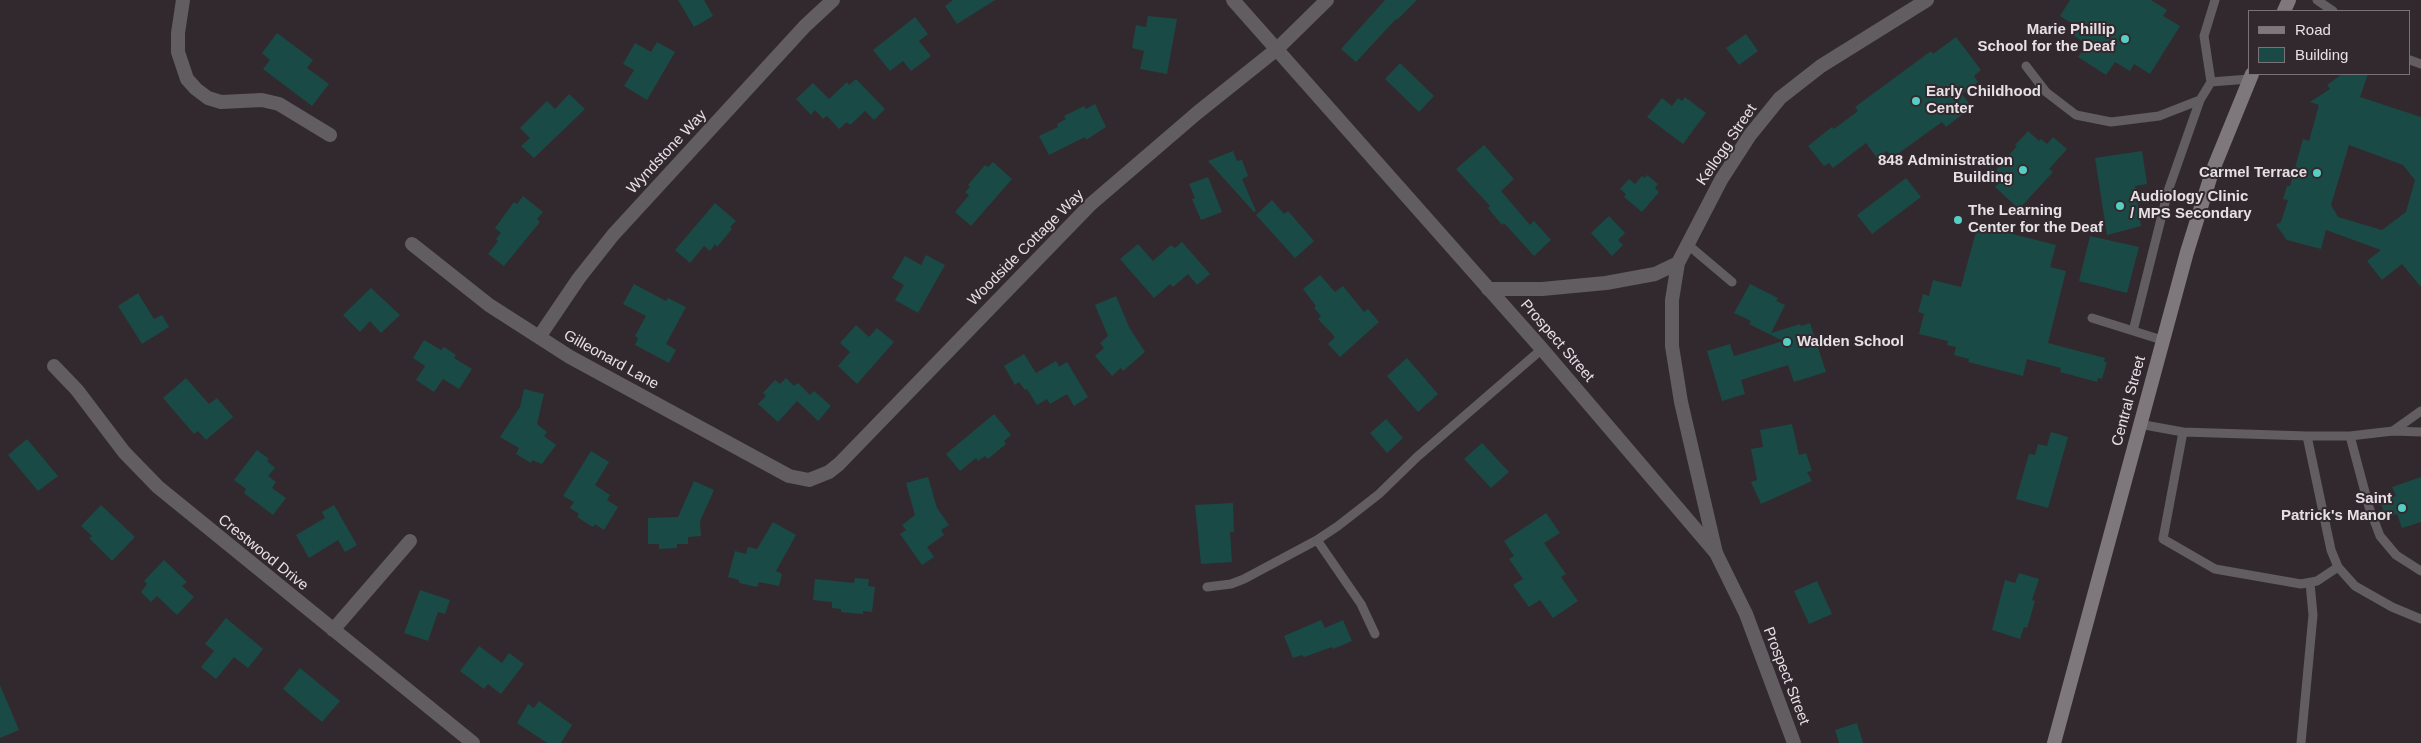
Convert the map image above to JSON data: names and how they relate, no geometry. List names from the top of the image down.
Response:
{
  "streets": {
    "main road": ["Central Street"],
    "street": [
      "Kellogg Street",
      "Wyndstone Way",
      "Woodside Cottage Way",
      "Prospect Street",
      "Gilleonard Lane",
      "Crestwood Drive"
    ]
  },
  "crossings": [
    ["Kellogg Street", "Prospect Street"],
    ["Wyndstone Way", "Gilleonard Lane"],
    ["Woodside Cottage Way", "Prospect Street"],
    ["Woodside Cottage Way", "Gilleonard Lane"]
  ],
  "places": [
    "Marie Phillip School for the Deaf",
    "Early Childhood Center",
    "848 Administration Building",
    "Carmel Terrace",
    "Audiology Clinic / MPS Secondary",
    "The Learning Center for the Deaf",
    "Walden School",
    "Saint Patrick's Manor"
  ],
  "legend": ["Road", "Building"]
}
